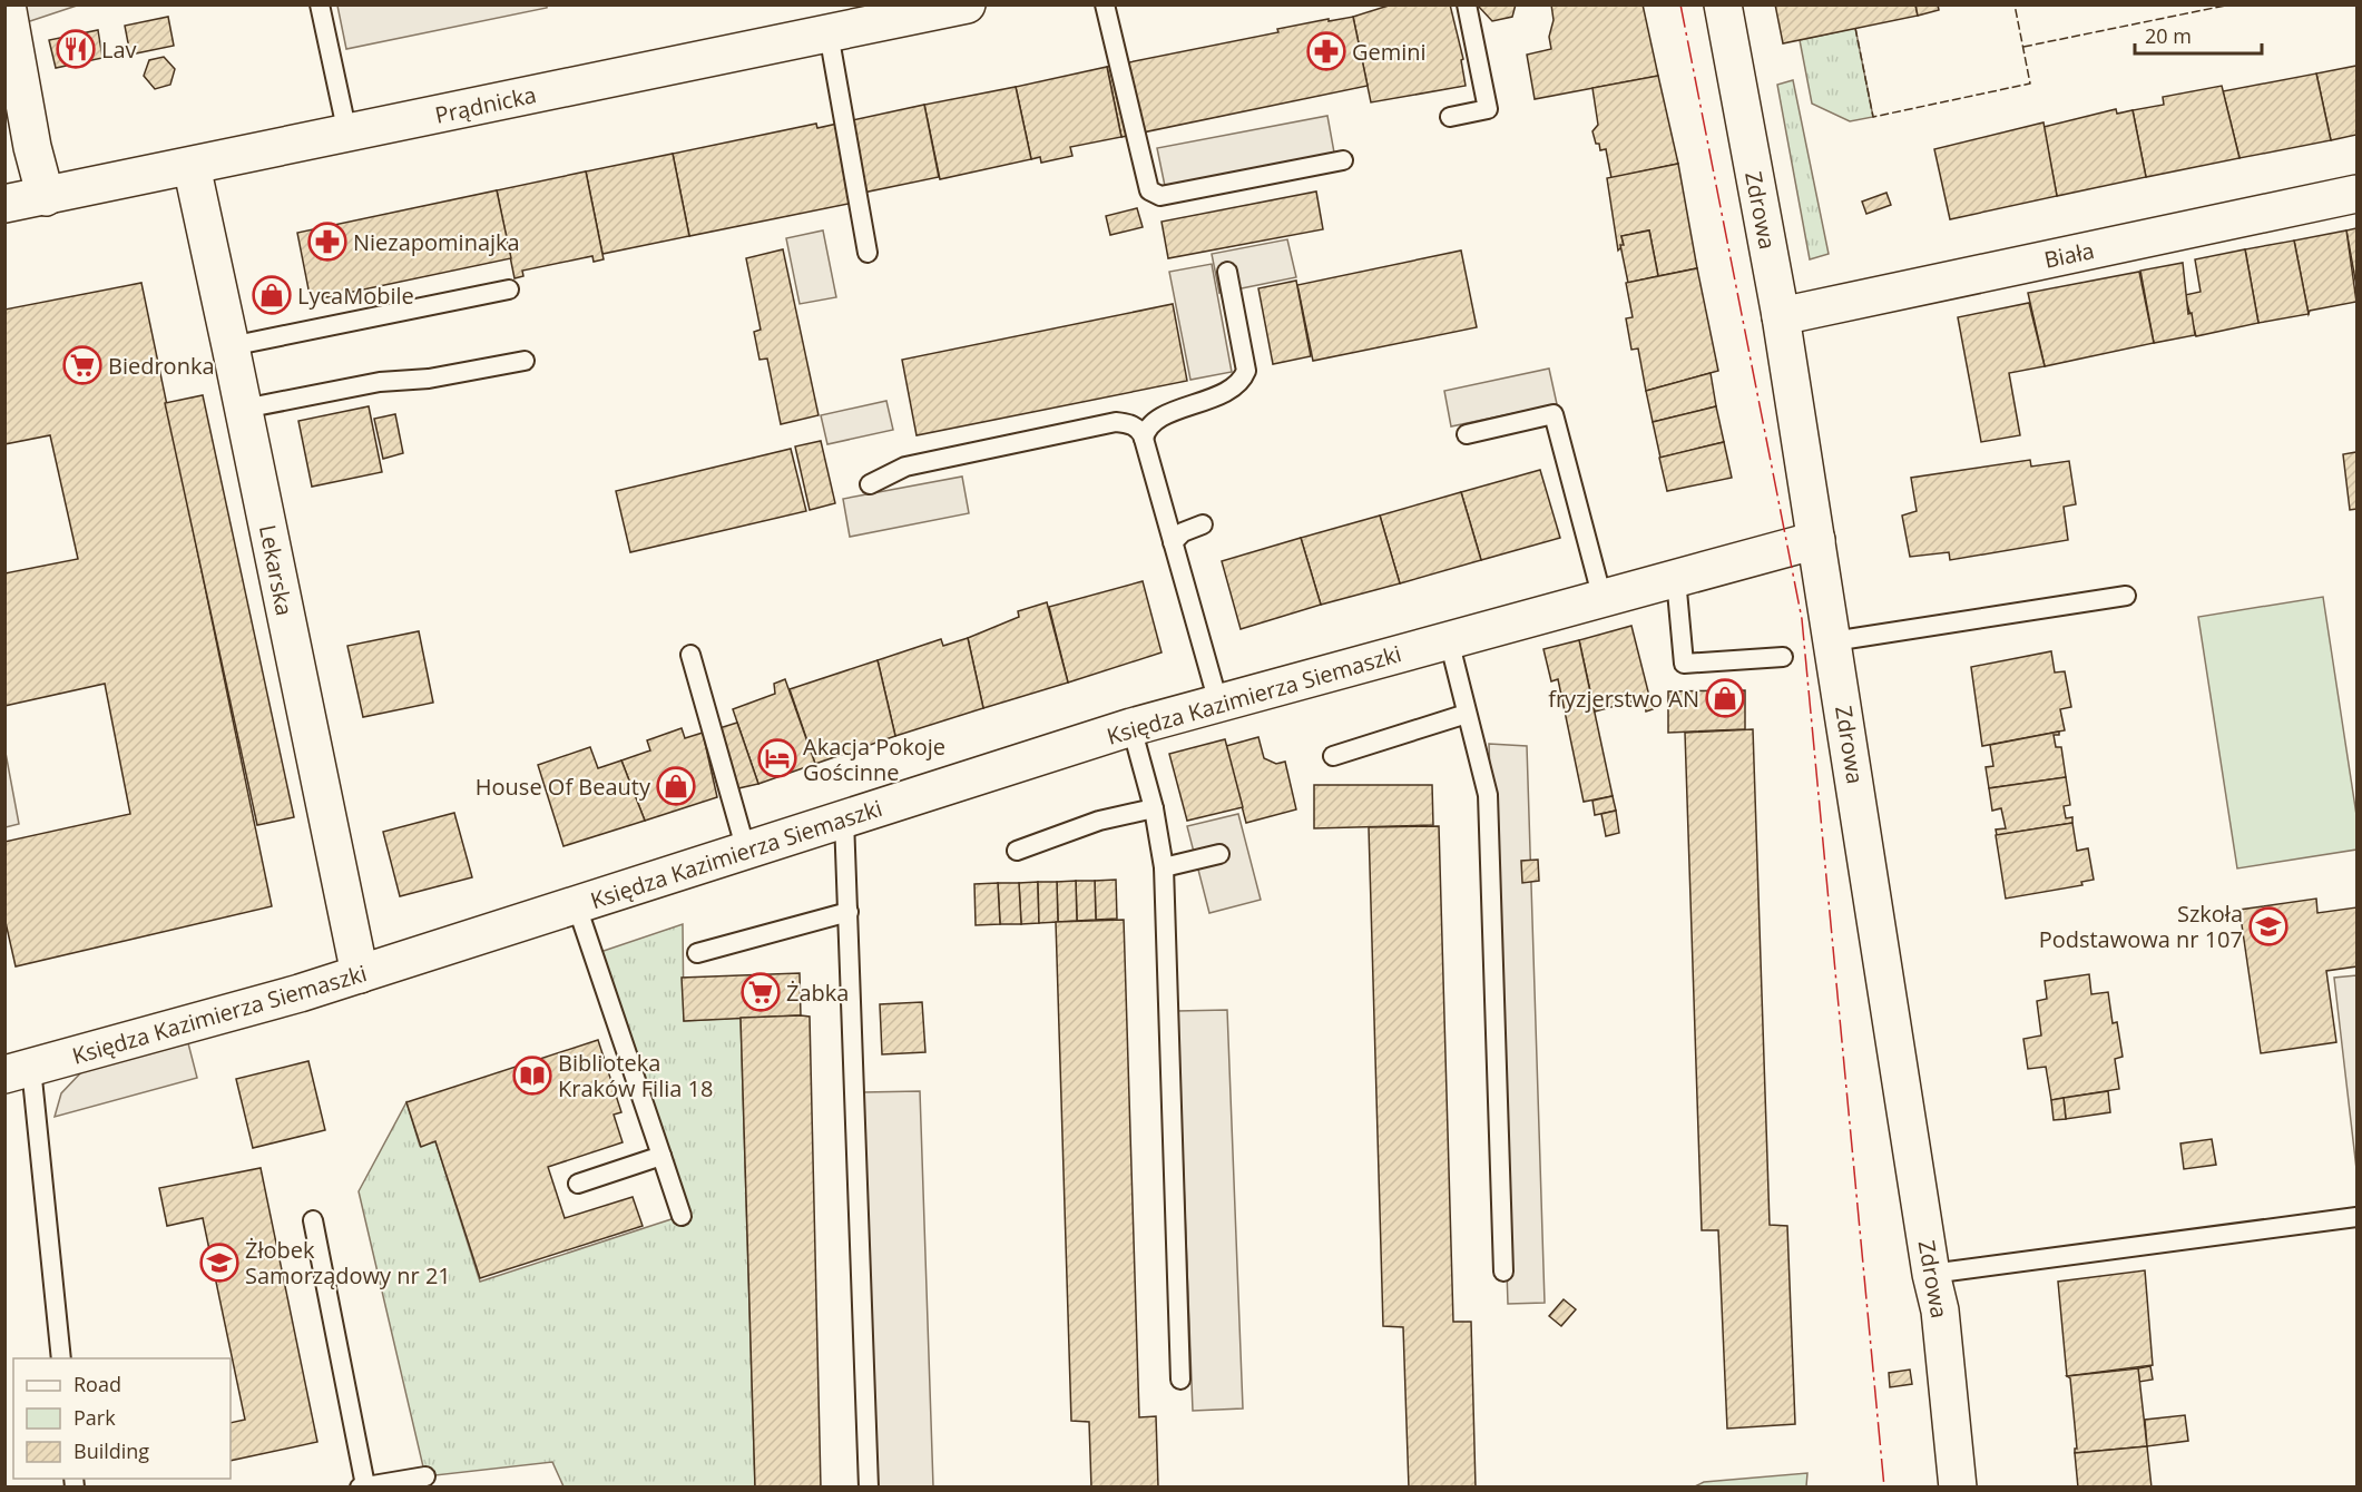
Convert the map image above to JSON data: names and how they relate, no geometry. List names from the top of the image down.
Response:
{
  "streets": {
    "street": [
      "Prądnicka",
      "Zdrowa",
      "Biała",
      "Lekarska",
      "Księdza Kazimierza Siemaszki"
    ]
  },
  "crossings": [
    ["Prądnicka", "Lekarska"],
    ["Zdrowa", "Biała"],
    ["Zdrowa", "Księdza Kazimierza Siemaszki"],
    ["Lekarska", "Księdza Kazimierza Siemaszki"]
  ],
  "places": {
    "restaurant": ["Lav"],
    "pharmacy": ["Gemini", "Niezapominajka"],
    "shop": ["LycaMobile", "fryzjerstwo AN", "House Of Beauty"],
    "supermarket": ["Biedronka", "Żabka"],
    "hotel": ["Akacja Pokoje Gościnne"],
    "school or university": ["Szkoła Podstawowa nr 107", "Żłobek Samorządowy nr 21"],
    "library": ["Biblioteka Kraków Filia 18"]
  },
  "legend": ["Road", "Park", "Building"],
  "scale_bar": "20 m"
}
